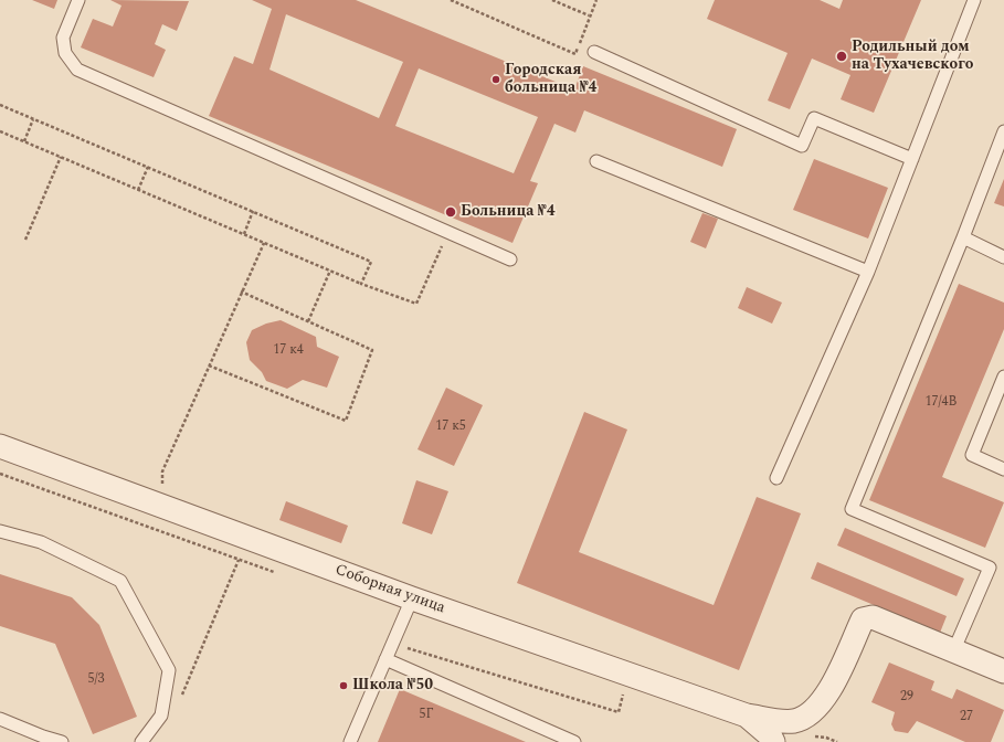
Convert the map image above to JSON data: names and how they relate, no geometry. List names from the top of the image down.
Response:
{
  "streets": {
    "street": ["Соборная улица"]
  },
  "places": [
    "Родильный дом на Тухачевского",
    "Городская больница №4",
    "Больница №4",
    "Школа №50"
  ],
  "house_numbers": [
    "17 к4",
    "17/4В",
    "17 к5",
    "5/3",
    "29",
    "5Г",
    "27"
  ]
}
